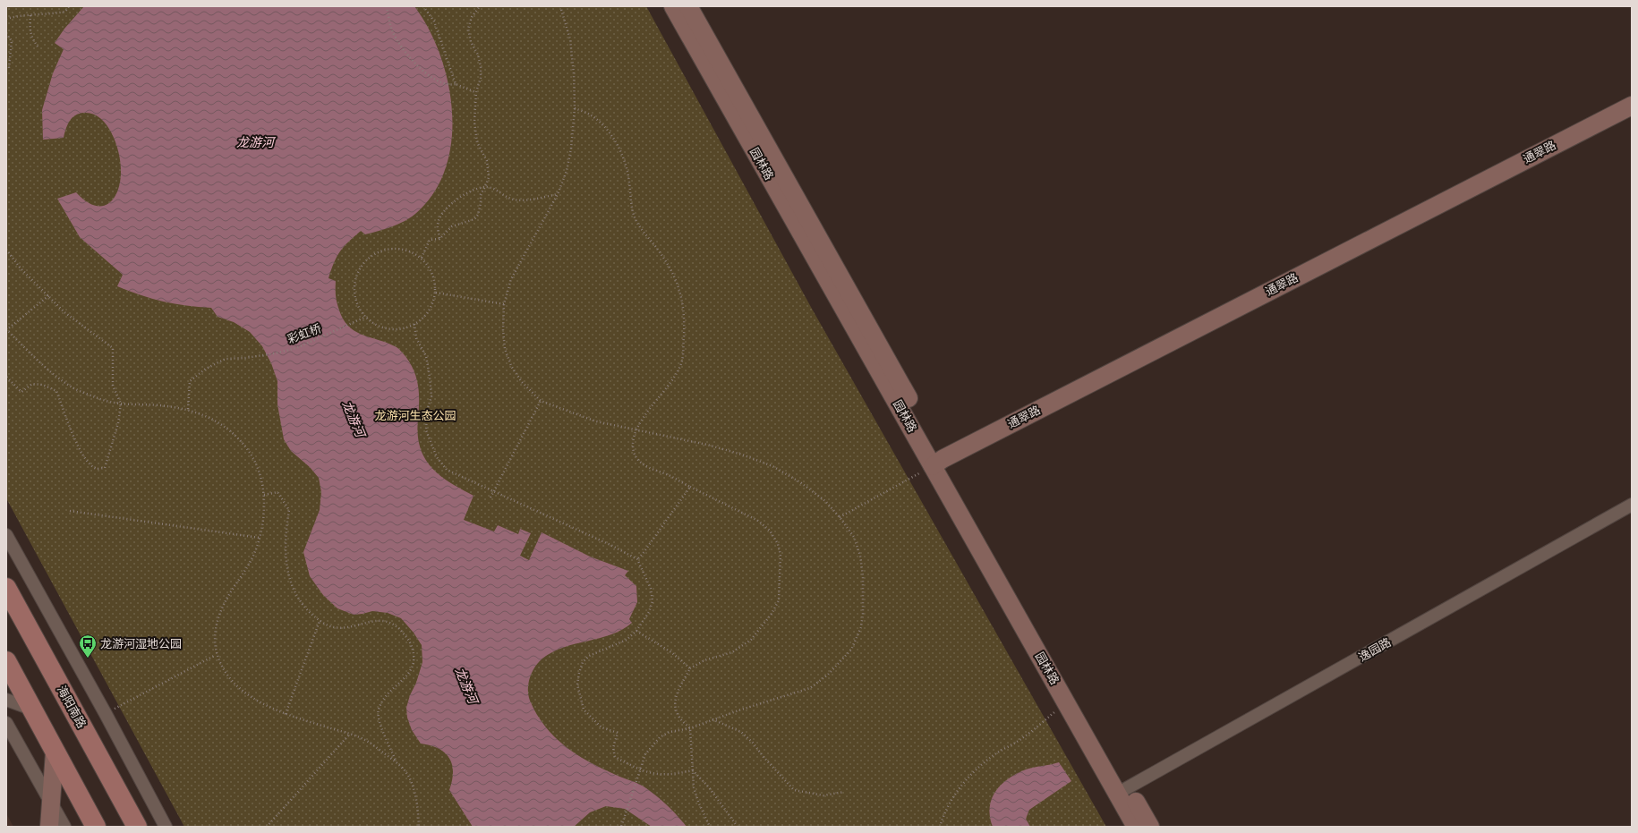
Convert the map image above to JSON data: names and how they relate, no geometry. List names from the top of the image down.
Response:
{
  "streets": {
    "main road": ["海阳南路"],
    "street": ["通翠路", "园林路", "逸园路"],
    "path": ["彩虹桥"]
  },
  "crossings": [
    ["通翠路", "园林路"],
    ["园林路", "逸园路"]
  ],
  "water": ["龙游河"],
  "parks": ["龙游河生态公园"],
  "places": {
    "bus stop": ["龙游河湿地公园"]
  }
}
